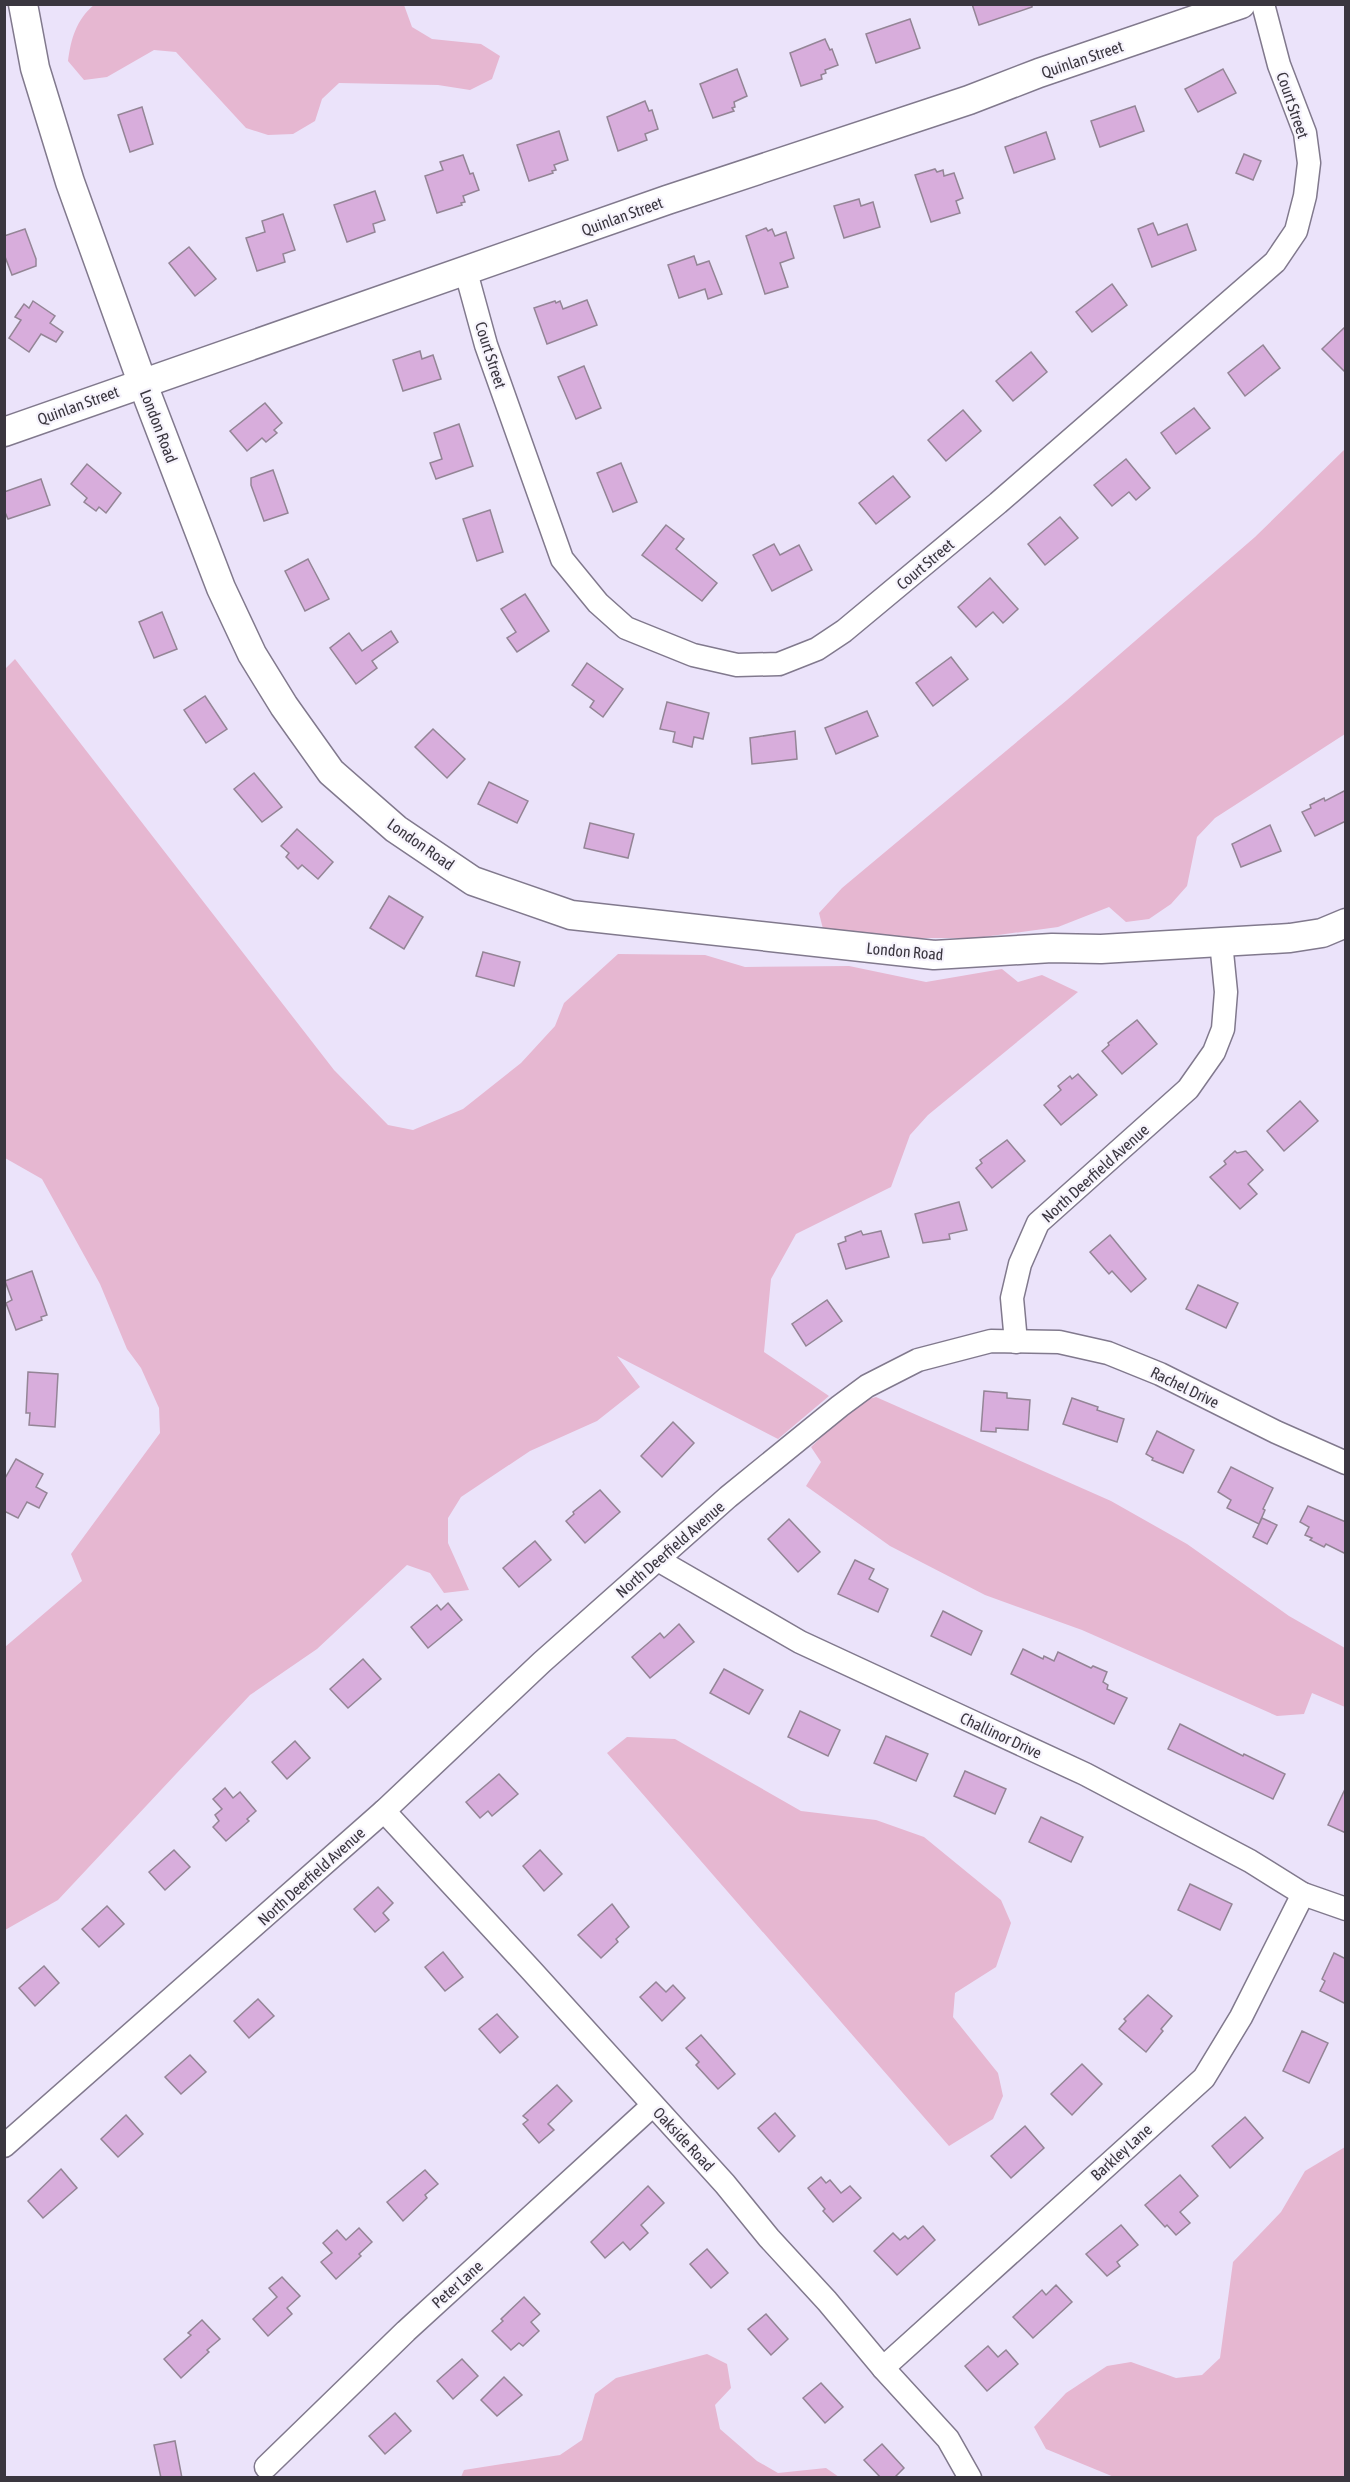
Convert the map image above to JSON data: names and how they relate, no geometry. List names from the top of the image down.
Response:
{
  "streets": {
    "street": [
      "Quinlan Street",
      "Court Street",
      "London Road",
      "North Deerfield Avenue",
      "Rachel Drive",
      "Challinor Drive",
      "Oakside Road",
      "Barkley Lane",
      "Peter Lane"
    ]
  },
  "crossings": [
    ["Quinlan Street", "Court Street"],
    ["Quinlan Street", "London Road"],
    ["London Road", "North Deerfield Avenue"],
    ["North Deerfield Avenue", "Rachel Drive"],
    ["North Deerfield Avenue", "Challinor Drive"],
    ["North Deerfield Avenue", "Oakside Road"],
    ["Challinor Drive", "Barkley Lane"],
    ["Oakside Road", "Barkley Lane"],
    ["Oakside Road", "Peter Lane"]
  ]
}
